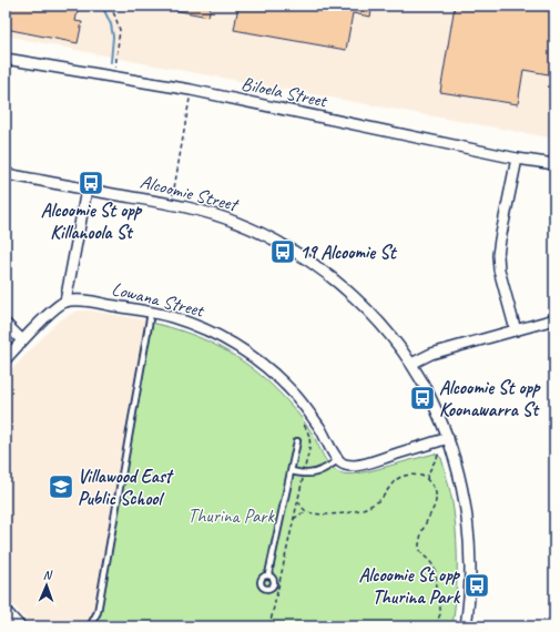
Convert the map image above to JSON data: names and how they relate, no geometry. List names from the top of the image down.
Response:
{
  "streets": {
    "street": ["Biloela Street", "Alcoomie Street", "Lowana Street"]
  },
  "parks": ["Thurina Park"],
  "places": {
    "bus stop": [
      "Alcoomie St opp Killanoola St",
      "19 Alcoomie St",
      "Alcoomie St opp Koonawarra St",
      "Alcoomie St opp Thurina Park"
    ],
    "school or university": ["Villawood East Public School"]
  },
  "north": "top"
}
